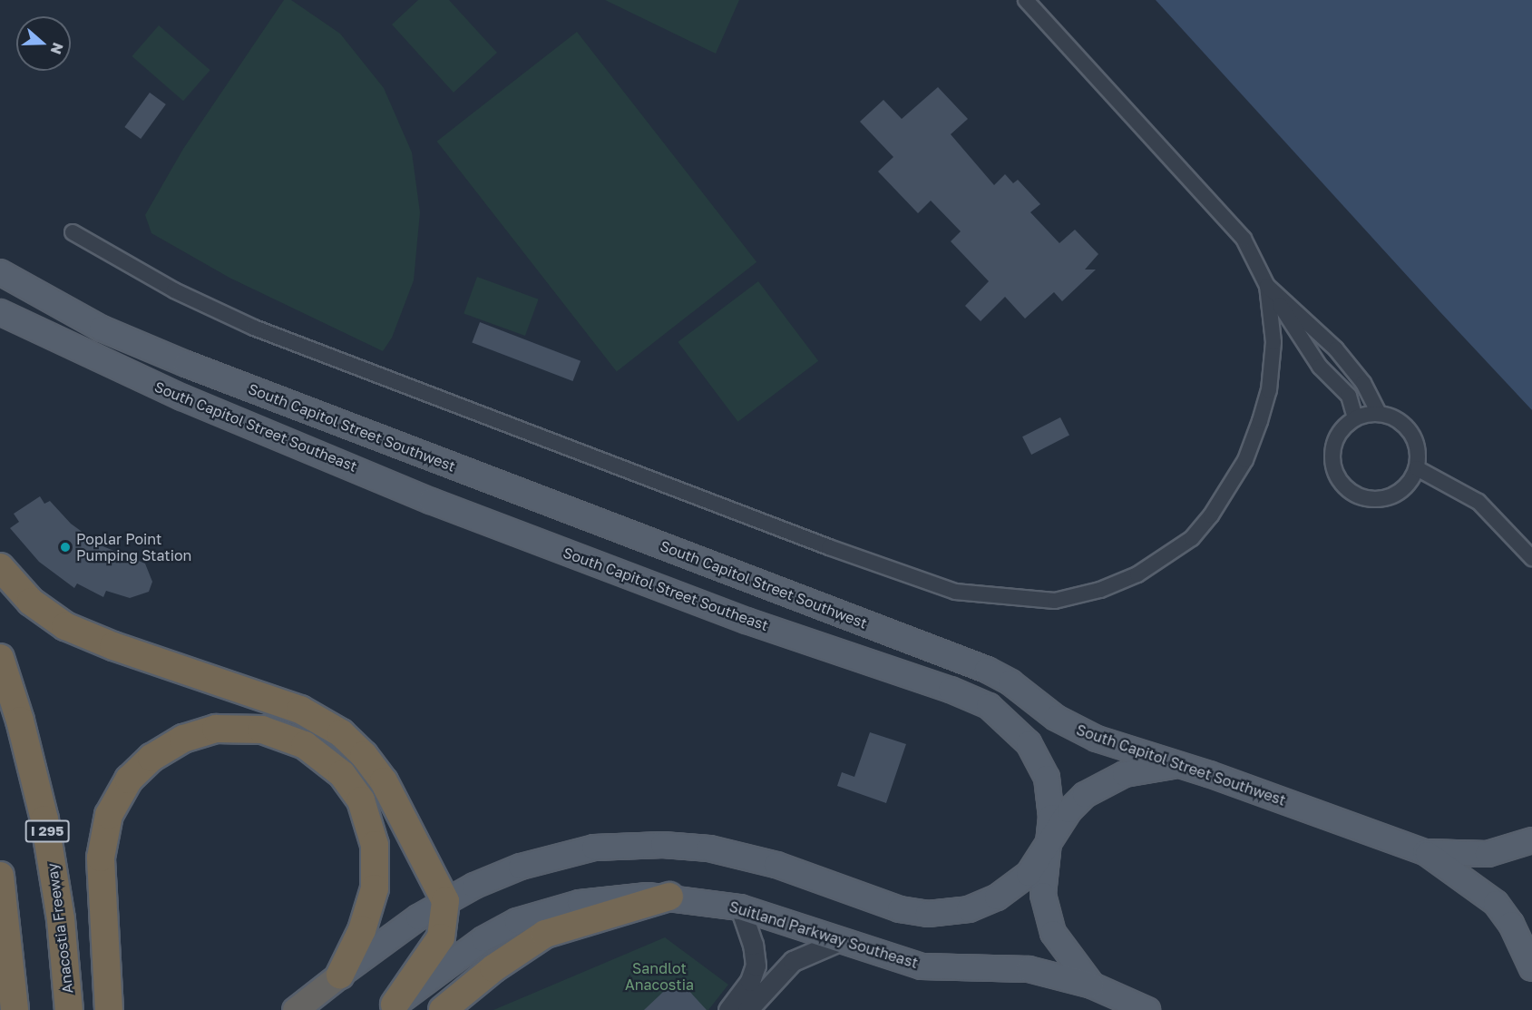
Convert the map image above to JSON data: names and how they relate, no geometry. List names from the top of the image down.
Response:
{
  "streets": {
    "highway": ["I 295", "Anacostia Freeway"],
    "main road": ["South Capitol Street Southeast", "South Capitol Street Southwest", "Suitland Parkway Southeast"]
  },
  "crossings": [
    ["South Capitol Street Southeast", "Suitland Parkway Southeast"]
  ],
  "parks": ["Sandlot Anacostia"],
  "places": ["Poplar Point Pumping Station"],
  "north": "right"
}
